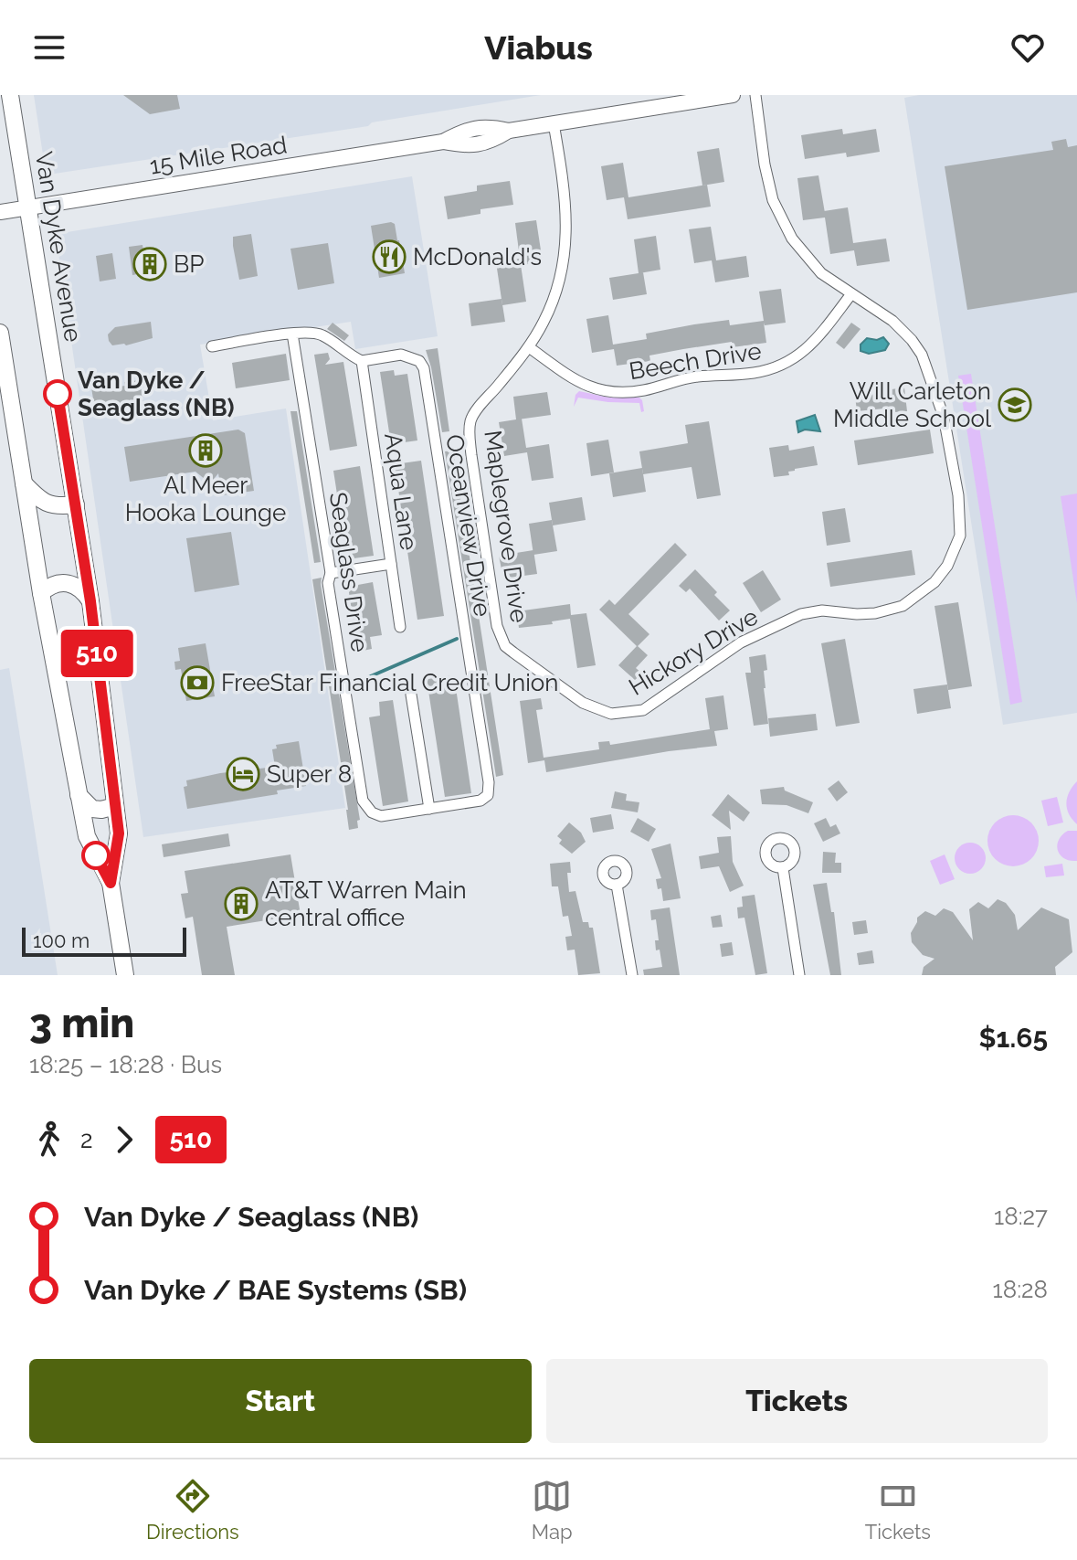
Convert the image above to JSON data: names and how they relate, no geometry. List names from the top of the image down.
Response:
{
  "streets": {
    "main road": ["15 Mile Road", "Van Dyke Avenue"],
    "street": [
      "Beech Drive",
      "Aqua Lane",
      "Oceanview Drive",
      "Maplegrove Drive",
      "Seaglass Drive",
      "Hickory Drive"
    ]
  },
  "crossings": [
    ["15 Mile Road", "Van Dyke Avenue"],
    ["15 Mile Road", "Maplegrove Drive"],
    ["Beech Drive", "Maplegrove Drive"],
    ["Beech Drive", "Hickory Drive"],
    ["Aqua Lane", "Oceanview Drive"],
    ["Oceanview Drive", "Seaglass Drive"],
    ["Maplegrove Drive", "Hickory Drive"]
  ],
  "places": {
    "restaurant": ["McDonald's"],
    "building": ["BP", "Al Meer Hooka Lounge", "AT&T Warren Main central office"],
    "other": ["Van Dyke / Seaglass (NB)"],
    "school or university": ["Will Carleton Middle School"],
    "bank": ["FreeStar Financial Credit Union"],
    "hotel": ["Super 8"]
  },
  "lines": ["bus line 510"],
  "scale_bar": "100 m",
  "page": {
    "header": "Viabus",
    "on_map": "510",
    "scale": "100 m",
    "heading": ["3 min", "18:25 – 18:28 · Bus", "$1.65"],
    "legs": ["2", "510"],
    "list": [
      {
        "name": "Van Dyke / Seaglass (NB)",
        "value": "18:27"
      },
      {
        "name": "Van Dyke / BAE Systems (SB)",
        "value": "18:28"
      }
    ],
    "buttons": ["Start", "Tickets"],
    "tabs": ["Directions", "Map", "Tickets"]
  }
}
